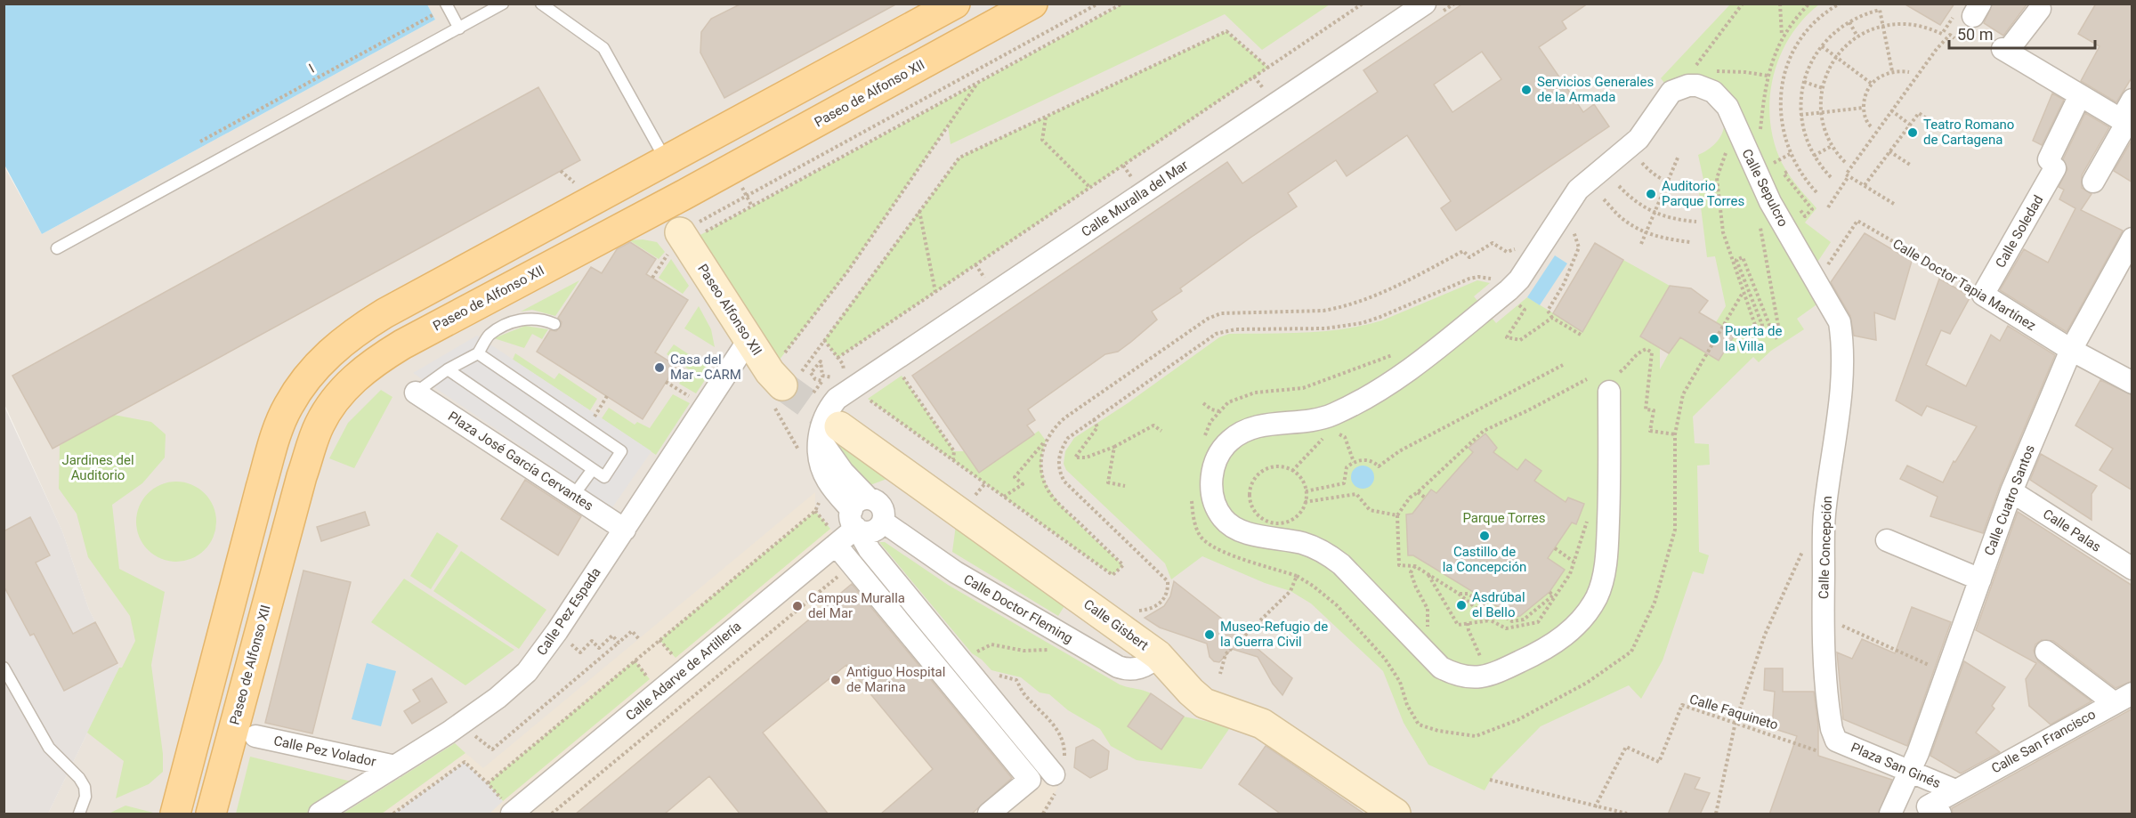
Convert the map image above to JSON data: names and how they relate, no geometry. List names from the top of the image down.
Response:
{
  "streets": {
    "main road": ["Paseo de Alfonso XII"],
    "street": [
      "Calle Sepulcro",
      "Calle Muralla del Mar",
      "Calle Soledad",
      "Calle Doctor Tapia Martínez",
      "Paseo Alfonso XII",
      "Plaza José García Cervantes",
      "Calle Cuatro Santos",
      "Calle Palas",
      "Calle Concepción",
      "Calle Doctor Fleming",
      "Calle Pez Espada",
      "Calle Gisbert",
      "Calle Adarve de Artillería",
      "Calle San Francisco",
      "Calle Pez Volador",
      "Plaza San Ginés"
    ],
    "path": ["I", "Calle Faquineto"]
  },
  "crossings": [
    ["Calle Sepulcro", "Calle Doctor Tapia Martínez"],
    ["Calle Sepulcro", "Calle Concepción"],
    ["Calle Soledad", "Calle Doctor Tapia Martínez"],
    ["Calle Doctor Tapia Martínez", "Calle Cuatro Santos"],
    ["Paseo Alfonso XII", "Calle Pez Espada"],
    ["Plaza José García Cervantes", "Calle Pez Espada"],
    ["Calle Cuatro Santos", "Calle Palas"],
    ["Calle Cuatro Santos", "Plaza San Ginés"],
    ["Calle Concepción", "Calle Faquineto"],
    ["Calle Concepción", "Plaza San Ginés"],
    ["Calle Doctor Fleming", "Calle Gisbert"],
    ["Calle Doctor Fleming", "Calle Adarve de Artillería"],
    ["Calle Pez Espada", "Calle Pez Volador"],
    ["Calle Faquineto", "Plaza San Ginés"],
    ["Calle San Francisco", "Plaza San Ginés"]
  ],
  "parks": ["Jardines del Auditorio", "Parque Torres"],
  "places": [
    "Servicios Generales de la Armada",
    "Teatro Romano de Cartagena",
    "Auditorio Parque Torres",
    "Puerta de la Villa",
    "Casa del Mar - CARM",
    "Castillo de la Concepción",
    "Asdrúbal el Bello",
    "Campus Muralla del Mar",
    "Museo-Refugio de la Guerra Civil",
    "Antiguo Hospital de Marina"
  ],
  "scale_bar": "50 m"
}
